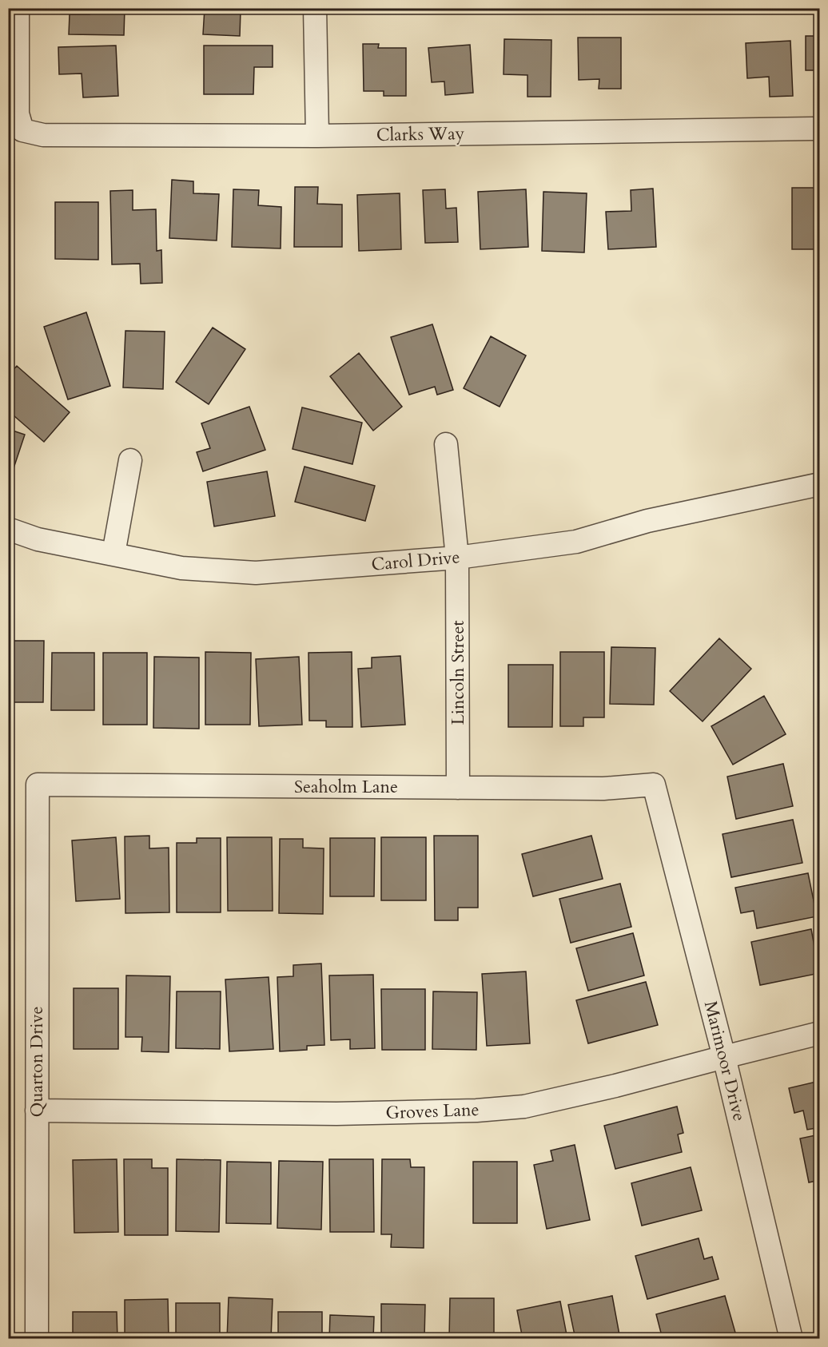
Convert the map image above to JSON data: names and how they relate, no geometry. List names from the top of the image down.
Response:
{
  "streets": {
    "street": [
      "Clarks Way",
      "Carol Drive",
      "Lincoln Street",
      "Seaholm Lane",
      "Marimoor Drive",
      "Quarton Drive",
      "Groves Lane"
    ]
  },
  "crossings": [
    ["Carol Drive", "Lincoln Street"],
    ["Lincoln Street", "Seaholm Lane"],
    ["Seaholm Lane", "Marimoor Drive"],
    ["Seaholm Lane", "Quarton Drive"],
    ["Marimoor Drive", "Groves Lane"],
    ["Quarton Drive", "Groves Lane"]
  ]
}
